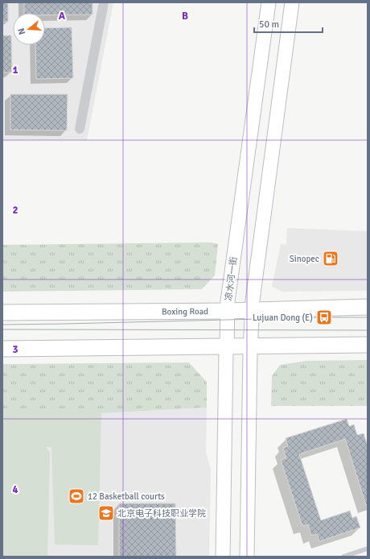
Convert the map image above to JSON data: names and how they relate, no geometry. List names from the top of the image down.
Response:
{
  "streets": {
    "main road": ["凉水河一街", "Boxing Road"]
  },
  "crossings": [
    ["凉水河一街", "Boxing Road"]
  ],
  "places": {
    "fuel station": ["Sinopec"],
    "bus stop": ["Lujuan Dong (E)"],
    "sports": ["12 Basketball courts"],
    "school or university": ["北京电子科技职业学院"]
  },
  "scale_bar": "50 m",
  "north": "left",
  "grid": {
    "columns": ["A", "B"],
    "rows": [
      "1",
      "2",
      "3",
      "4"
    ]
  }
}
